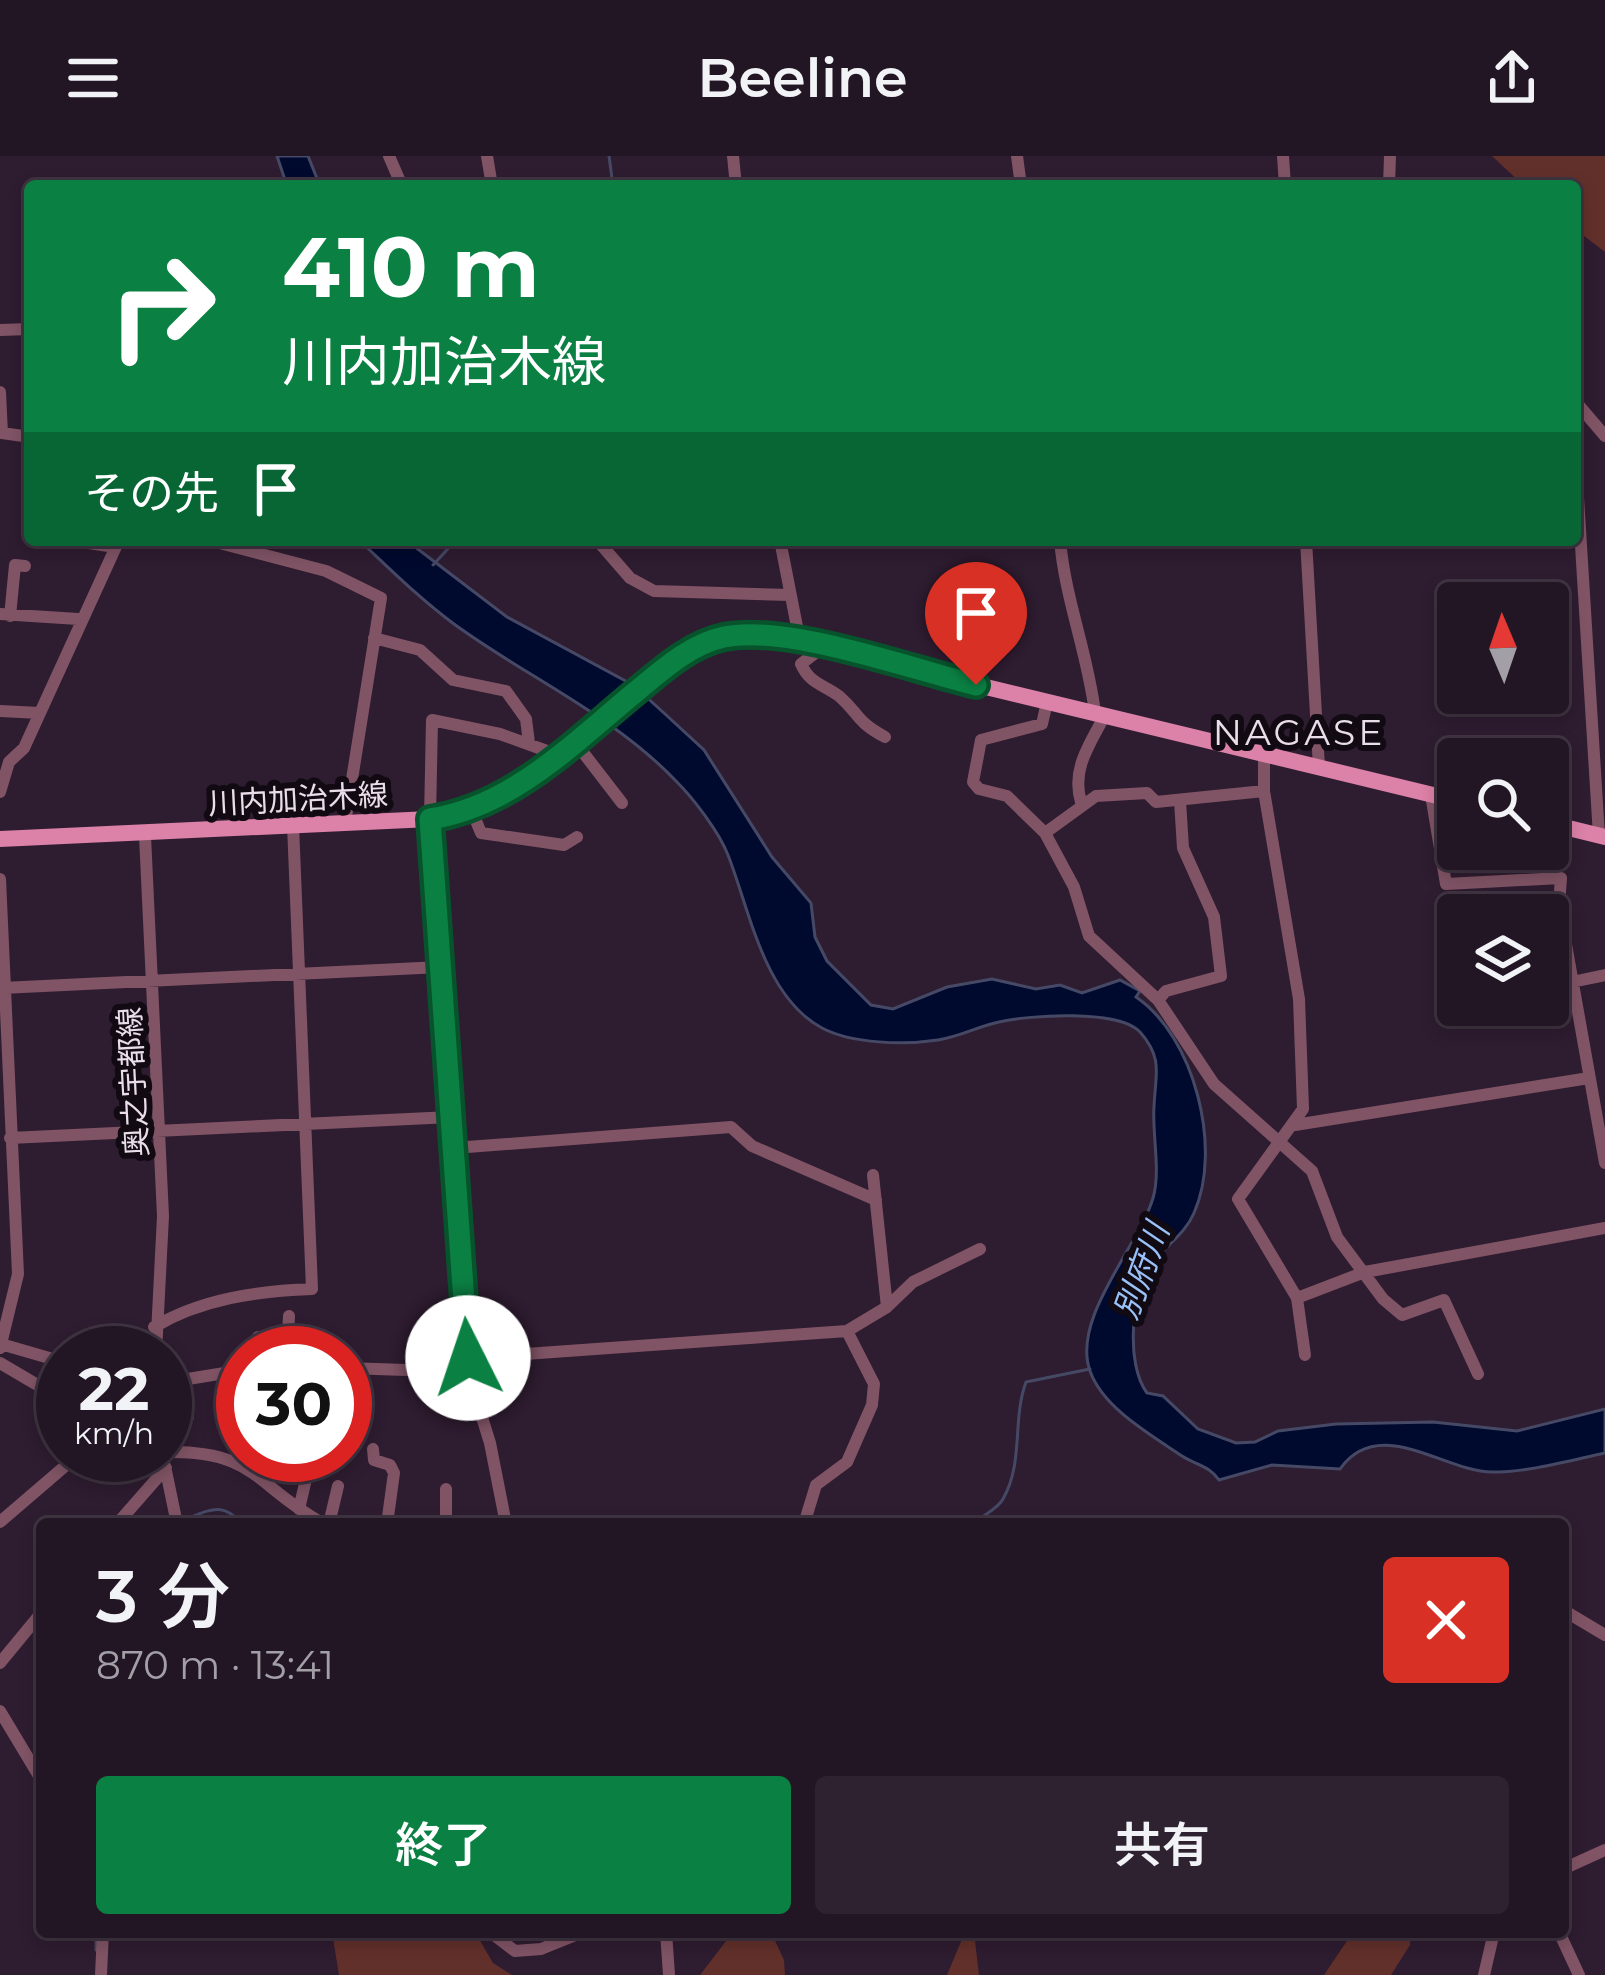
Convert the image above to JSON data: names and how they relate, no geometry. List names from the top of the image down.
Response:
{
  "streets": {
    "main road": ["川内加治木線"],
    "street": ["奥之宇都線"]
  },
  "crossings": [
    ["川内加治木線", "奥之宇都線"]
  ],
  "districts": ["NAGASE"],
  "water": ["別府川"],
  "north": "top",
  "page": {
    "header": "Beeline",
    "turn": ["410 m", "川内加治木線"],
    "then": "その先",
    "speed": "22 km/h",
    "limit": "30",
    "heading": ["3 分", "870 m · 13:41"],
    "buttons": ["終了", "共有"]
  }
}
